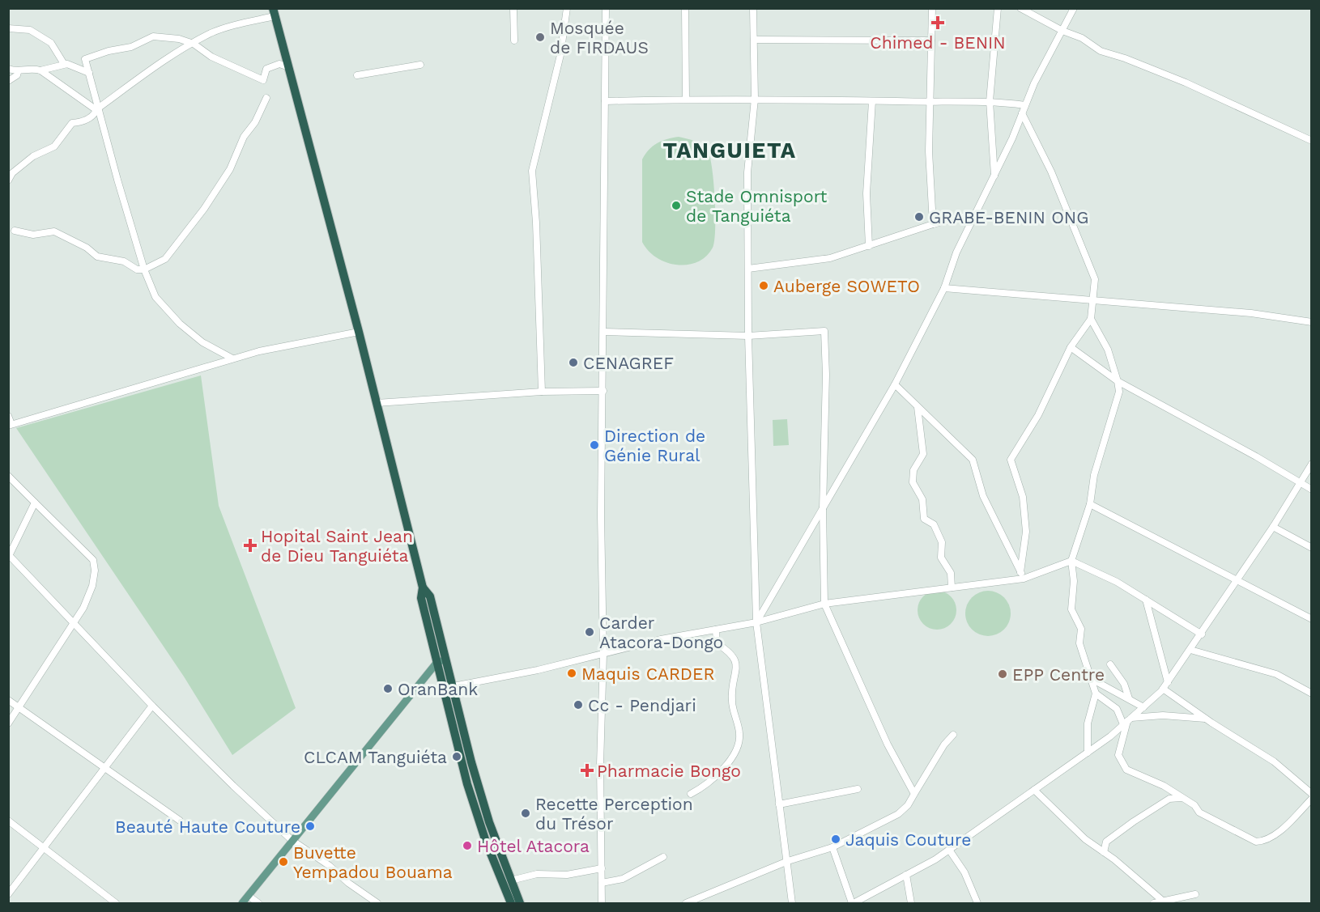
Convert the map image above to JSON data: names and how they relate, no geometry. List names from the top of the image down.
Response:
{
  "districts": ["TANGUIETA"],
  "places": {
    "health": ["Chimed - BENIN", "Hopital Saint Jean de Dieu Tanguiéta", "Pharmacie Bongo"],
    "other": [
      "Mosquée de FIRDAUS",
      "Stade Omnisport de Tanguiéta",
      "GRABE-BENIN ONG",
      "Auberge SOWETO",
      "CENAGREF",
      "Direction de Génie Rural",
      "Carder Atacora-Dongo",
      "Maquis CARDER",
      "EPP Centre",
      "OranBank",
      "Cc - Pendjari",
      "CLCAM Tanguiéta",
      "Recette Perception du Trésor",
      "Beauté Haute Couture",
      "Jaquis Couture",
      "Hôtel Atacora",
      "Buvette Yempadou Bouama"
    ]
  }
}
